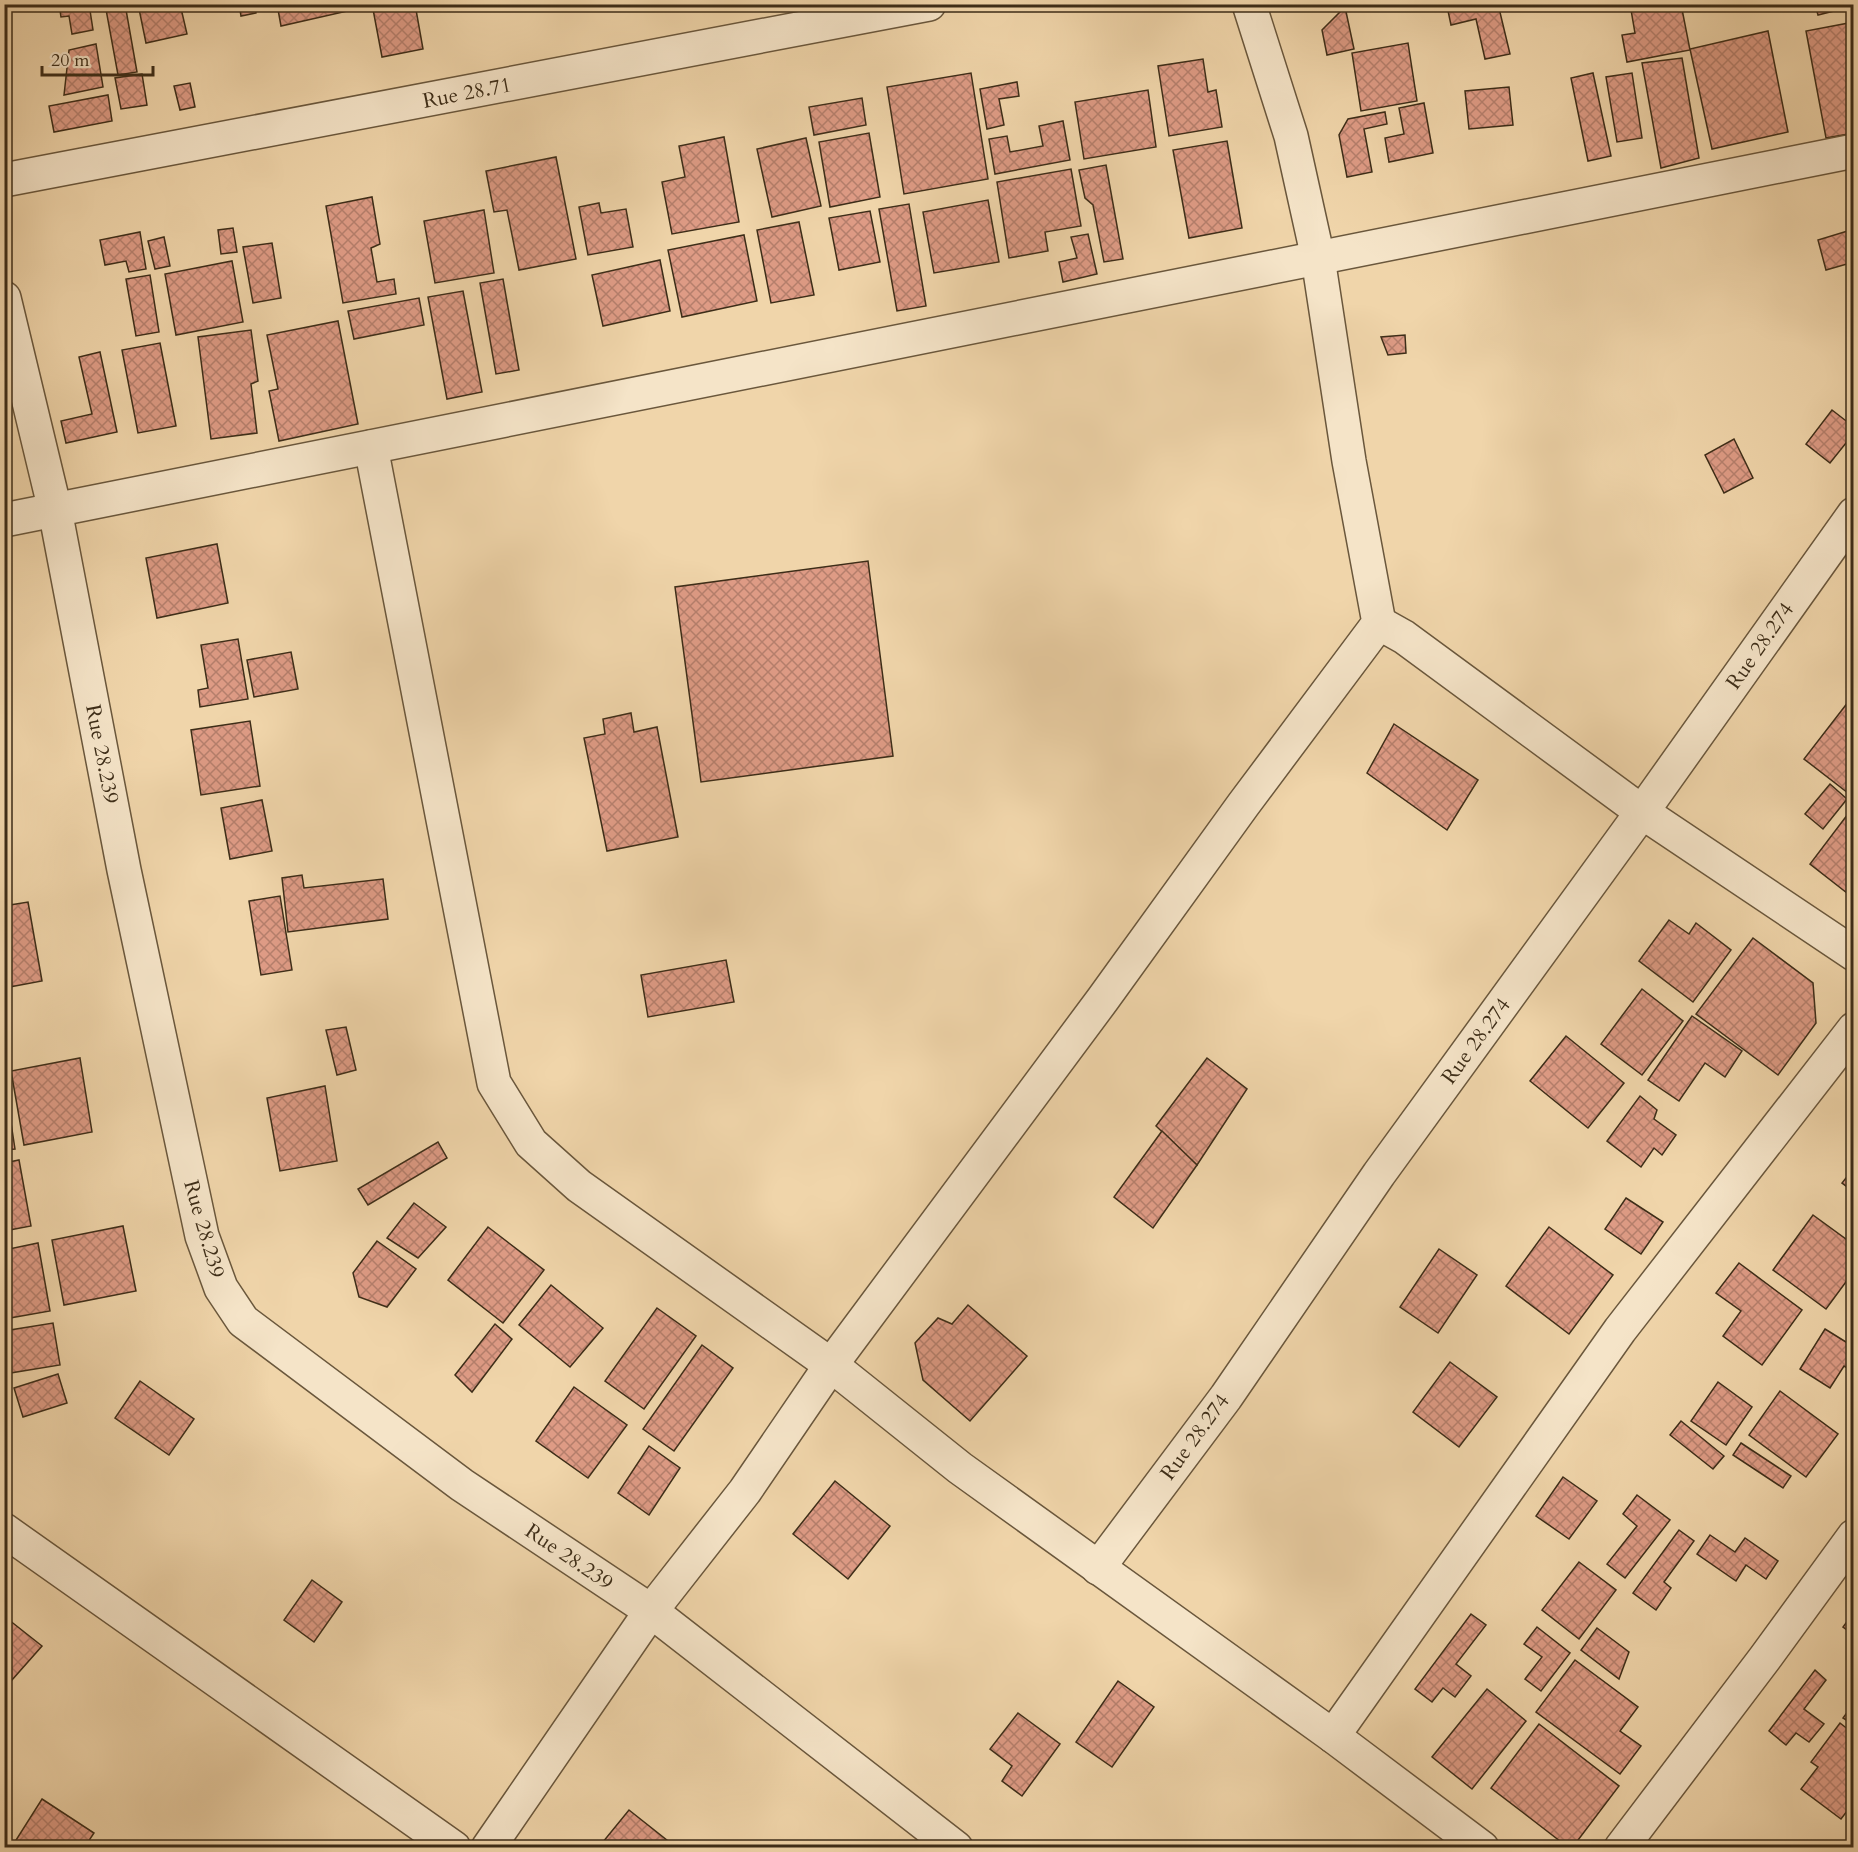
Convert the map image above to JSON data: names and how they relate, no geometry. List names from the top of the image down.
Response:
{
  "streets": {
    "street": ["Rue 28.71", "Rue 28.274", "Rue 28.239"]
  },
  "scale_bar": "20 m"
}
